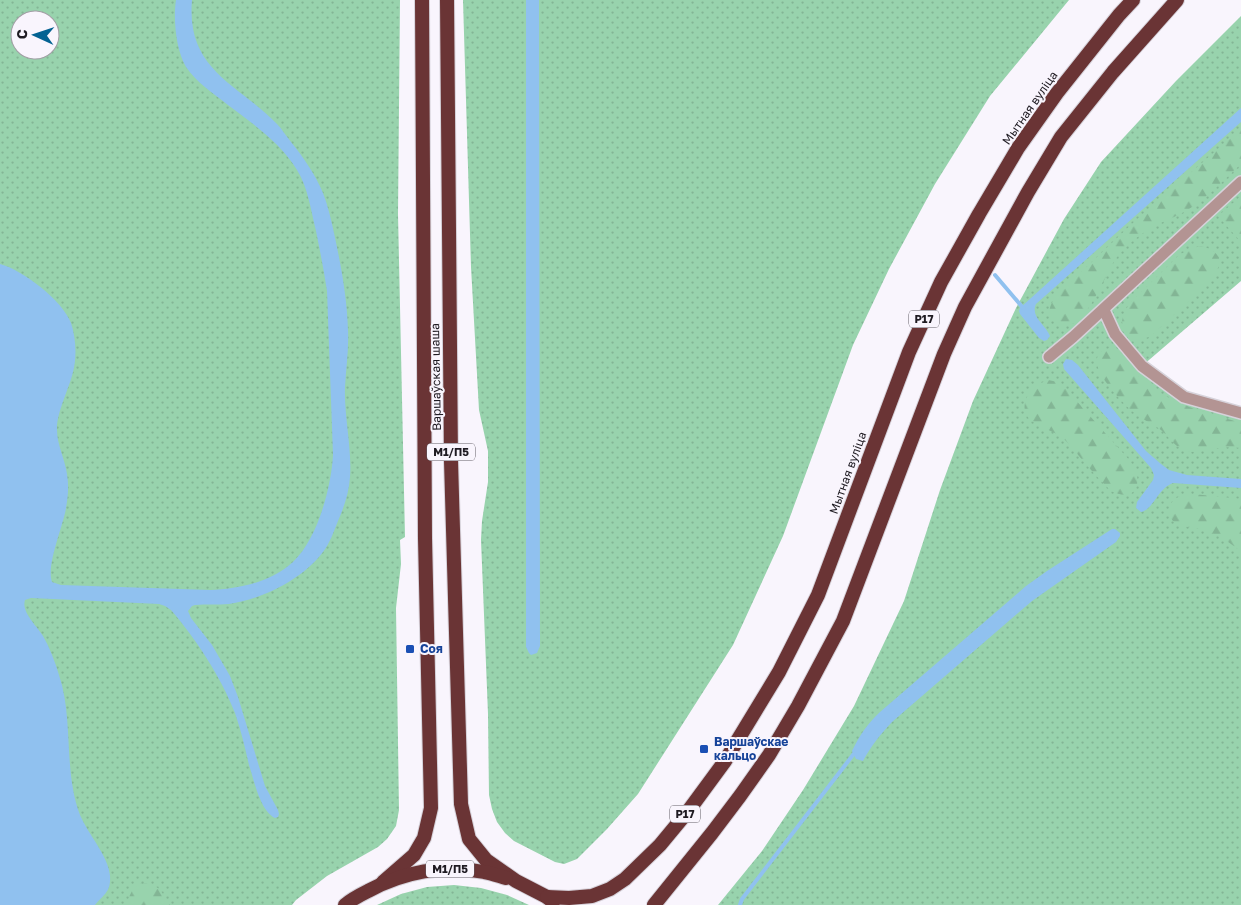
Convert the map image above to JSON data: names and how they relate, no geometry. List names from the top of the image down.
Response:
{
  "streets": {
    "highway": [
      "Мытная вуліца",
      "Р17",
      "Варшаўская шаша",
      "М1/П5"
    ]
  },
  "crossings": [
    ["Мытная вуліца", "Варшаўская шаша"]
  ],
  "places": {
    "transit": ["Соя", "Варшаўскае кальцо"]
  },
  "north": "left"
}
